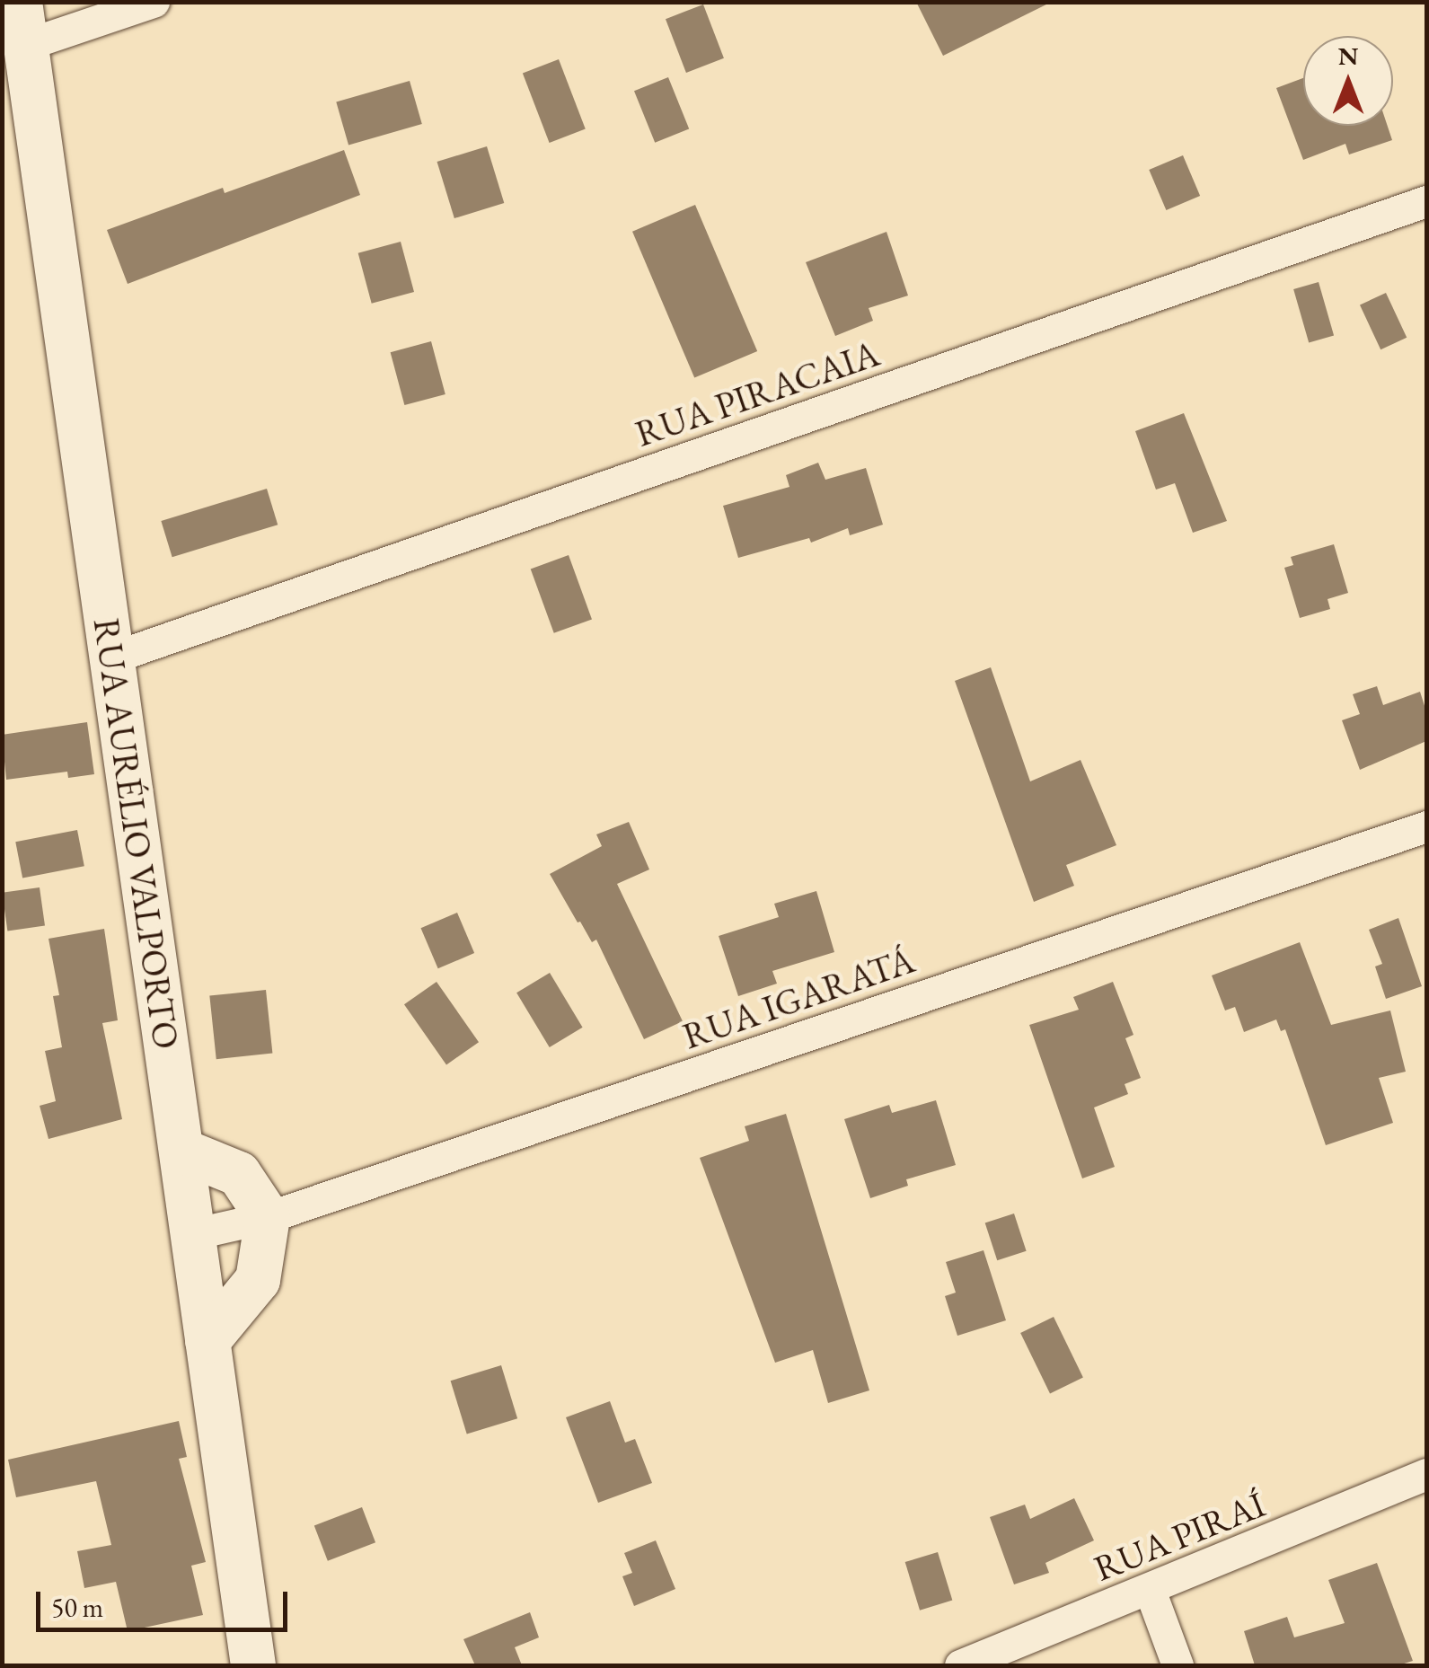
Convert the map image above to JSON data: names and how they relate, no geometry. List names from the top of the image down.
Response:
{
  "streets": {
    "main road": ["RUA AURÉLIO VALPORTO"],
    "street": ["RUA PIRACAIA", "RUA IGARATÁ", "RUA PIRAÍ"]
  },
  "crossings": [
    ["RUA PIRACAIA", "RUA AURÉLIO VALPORTO"],
    ["RUA AURÉLIO VALPORTO", "RUA IGARATÁ"]
  ],
  "scale_bar": "50 m",
  "north": "top"
}
